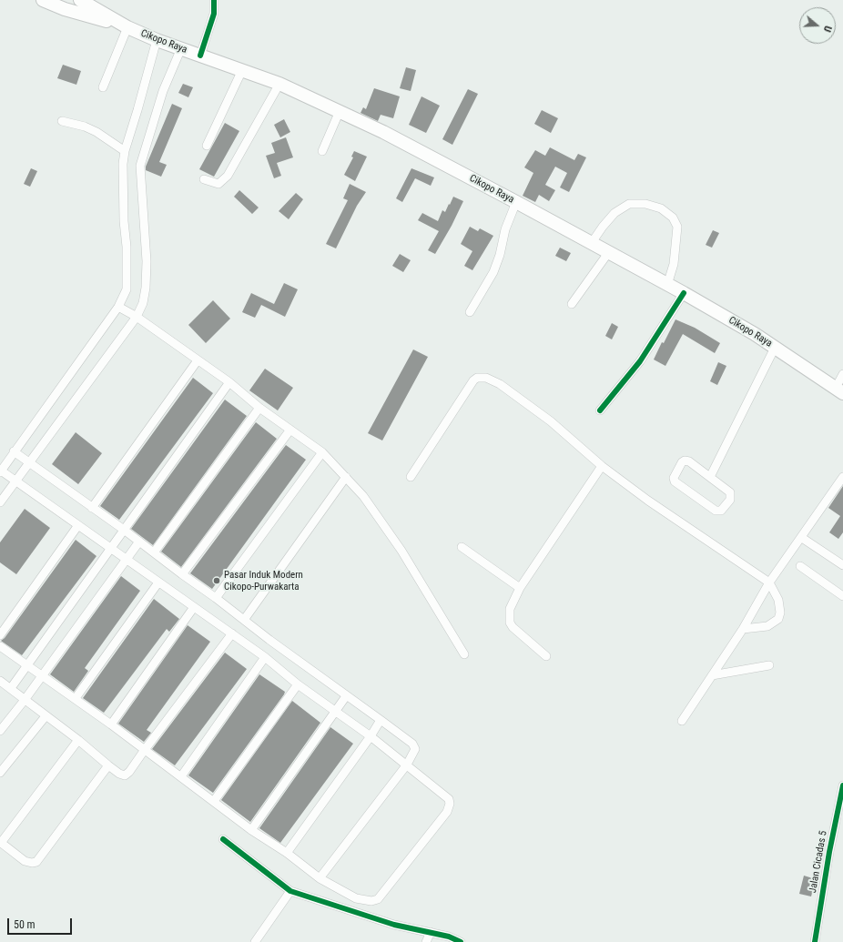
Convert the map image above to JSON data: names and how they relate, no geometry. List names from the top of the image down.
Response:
{
  "streets": {
    "highway": ["Cikopo Raya"],
    "street": ["Jalan Cicadas 5"]
  },
  "places": ["Pasar Induk Modern Cikopo-Purwakarta"],
  "scale_bar": "50 m",
  "north": "right"
}
